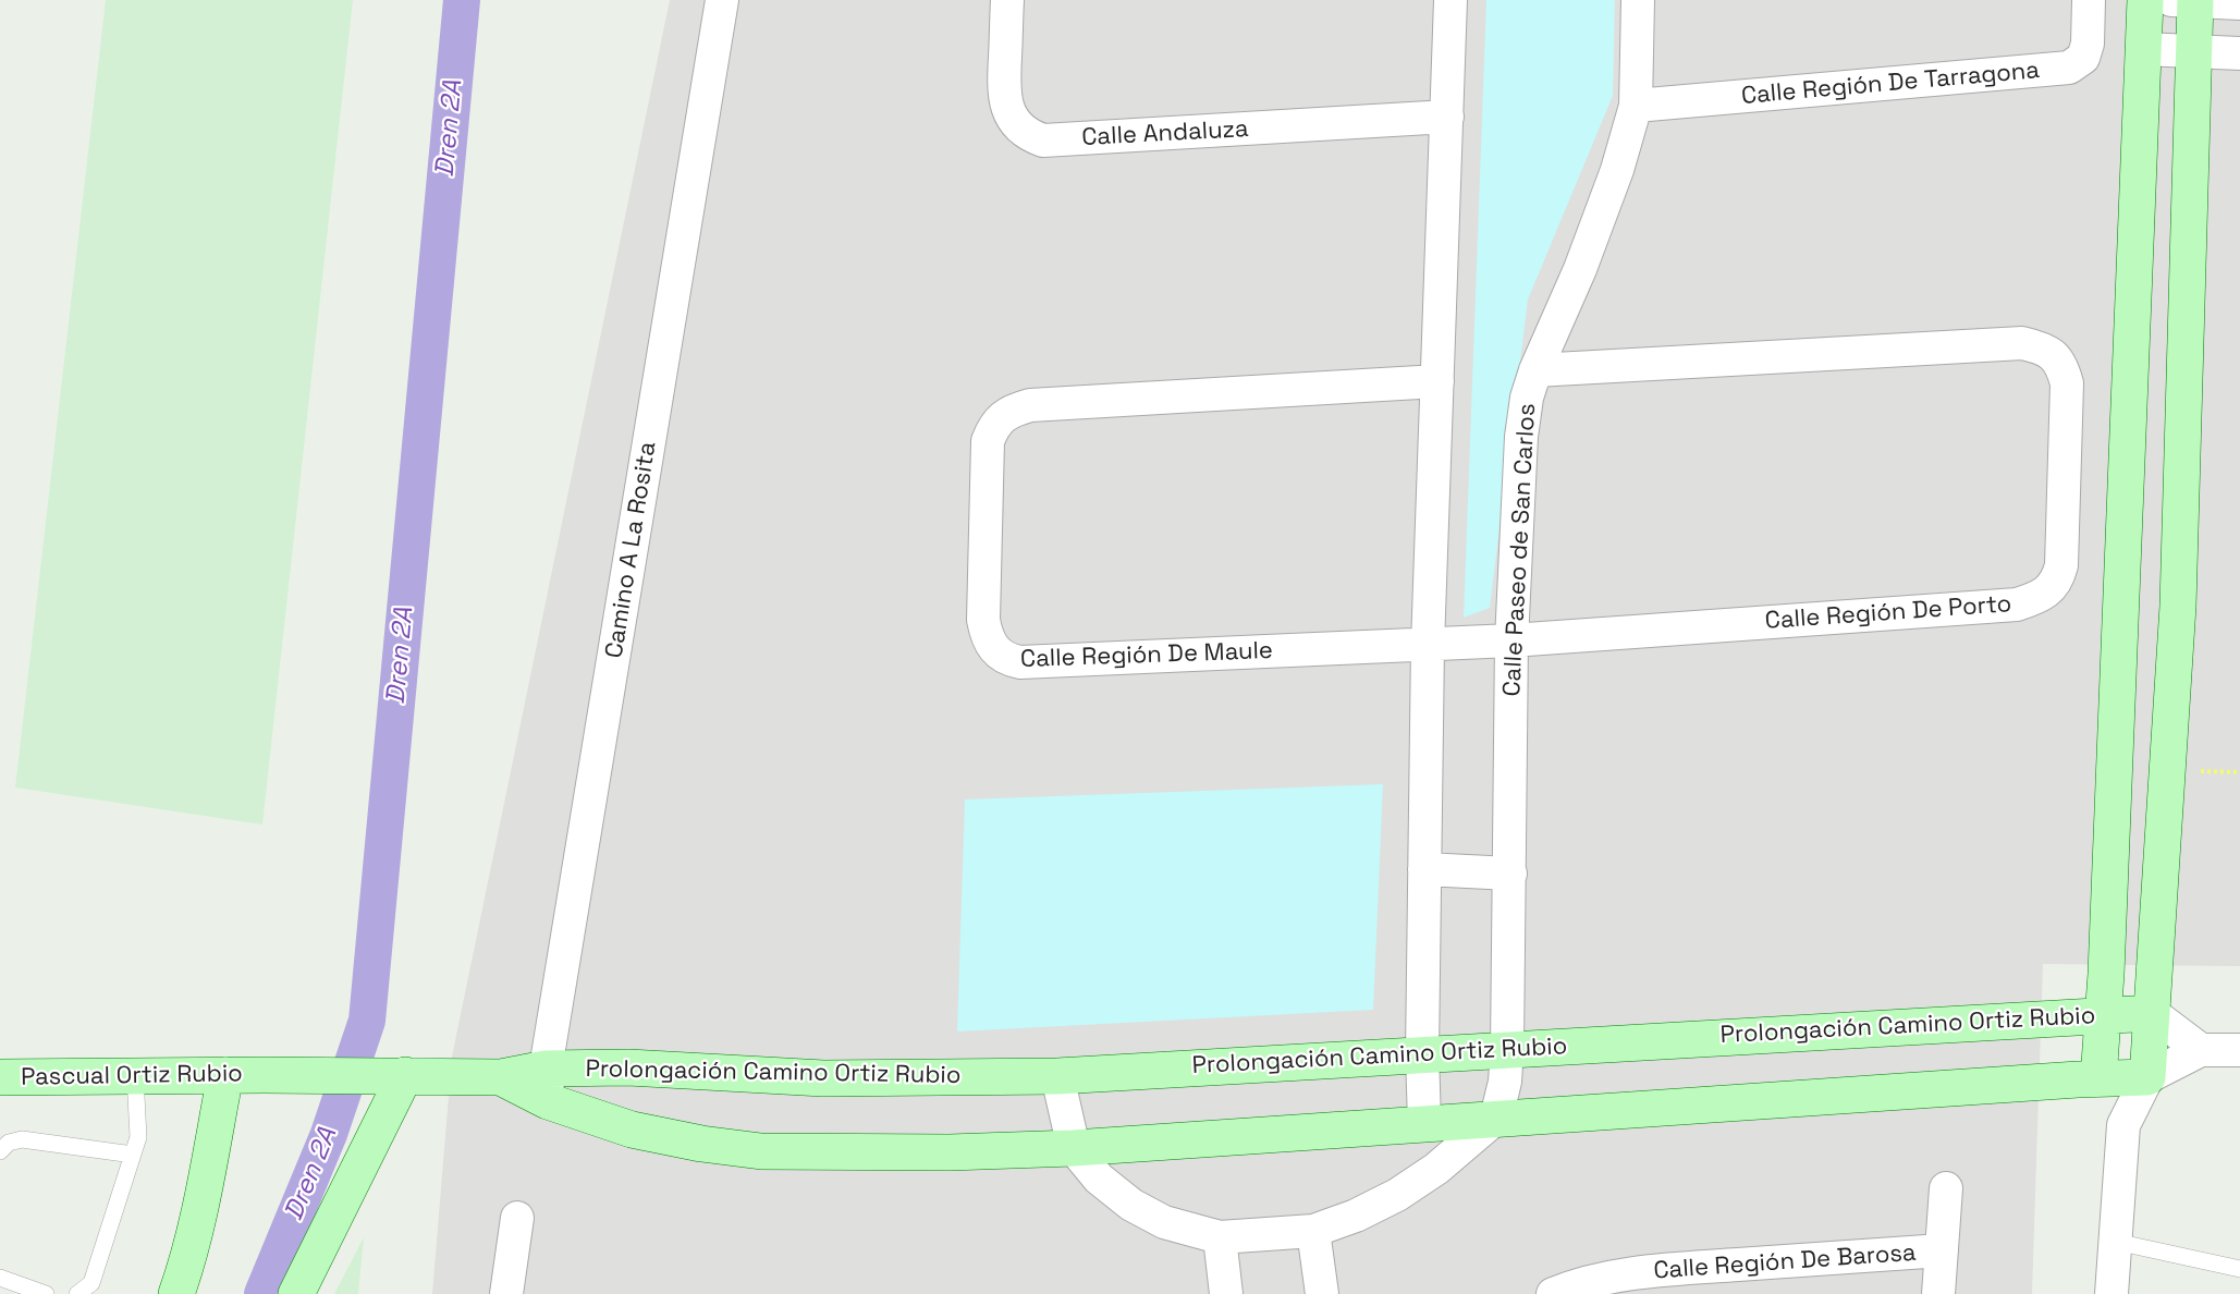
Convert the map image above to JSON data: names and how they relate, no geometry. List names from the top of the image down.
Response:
{
  "streets": {
    "street": [
      "Calle Región De Tarragona",
      "Calle Andaluza",
      "Camino A La Rosita",
      "Calle Paseo de San Carlos",
      "Calle Región De Porto",
      "Calle Región De Maule",
      "Prolongación Camino Ortiz Rubio",
      "Pascual Ortiz Rubio",
      "Calle Región De Barosa"
    ]
  },
  "crossings": [
    ["Calle Región De Tarragona", "Calle Paseo de San Carlos"],
    ["Camino A La Rosita", "Prolongación Camino Ortiz Rubio"],
    ["Camino A La Rosita", "Pascual Ortiz Rubio"],
    ["Calle Paseo de San Carlos", "Calle Región De Porto"],
    ["Calle Paseo de San Carlos", "Calle Región De Maule"],
    ["Calle Paseo de San Carlos", "Prolongación Camino Ortiz Rubio"],
    ["Calle Región De Porto", "Calle Región De Maule"],
    ["Prolongación Camino Ortiz Rubio", "Pascual Ortiz Rubio"]
  ],
  "water": ["Dren 2A"]
}
